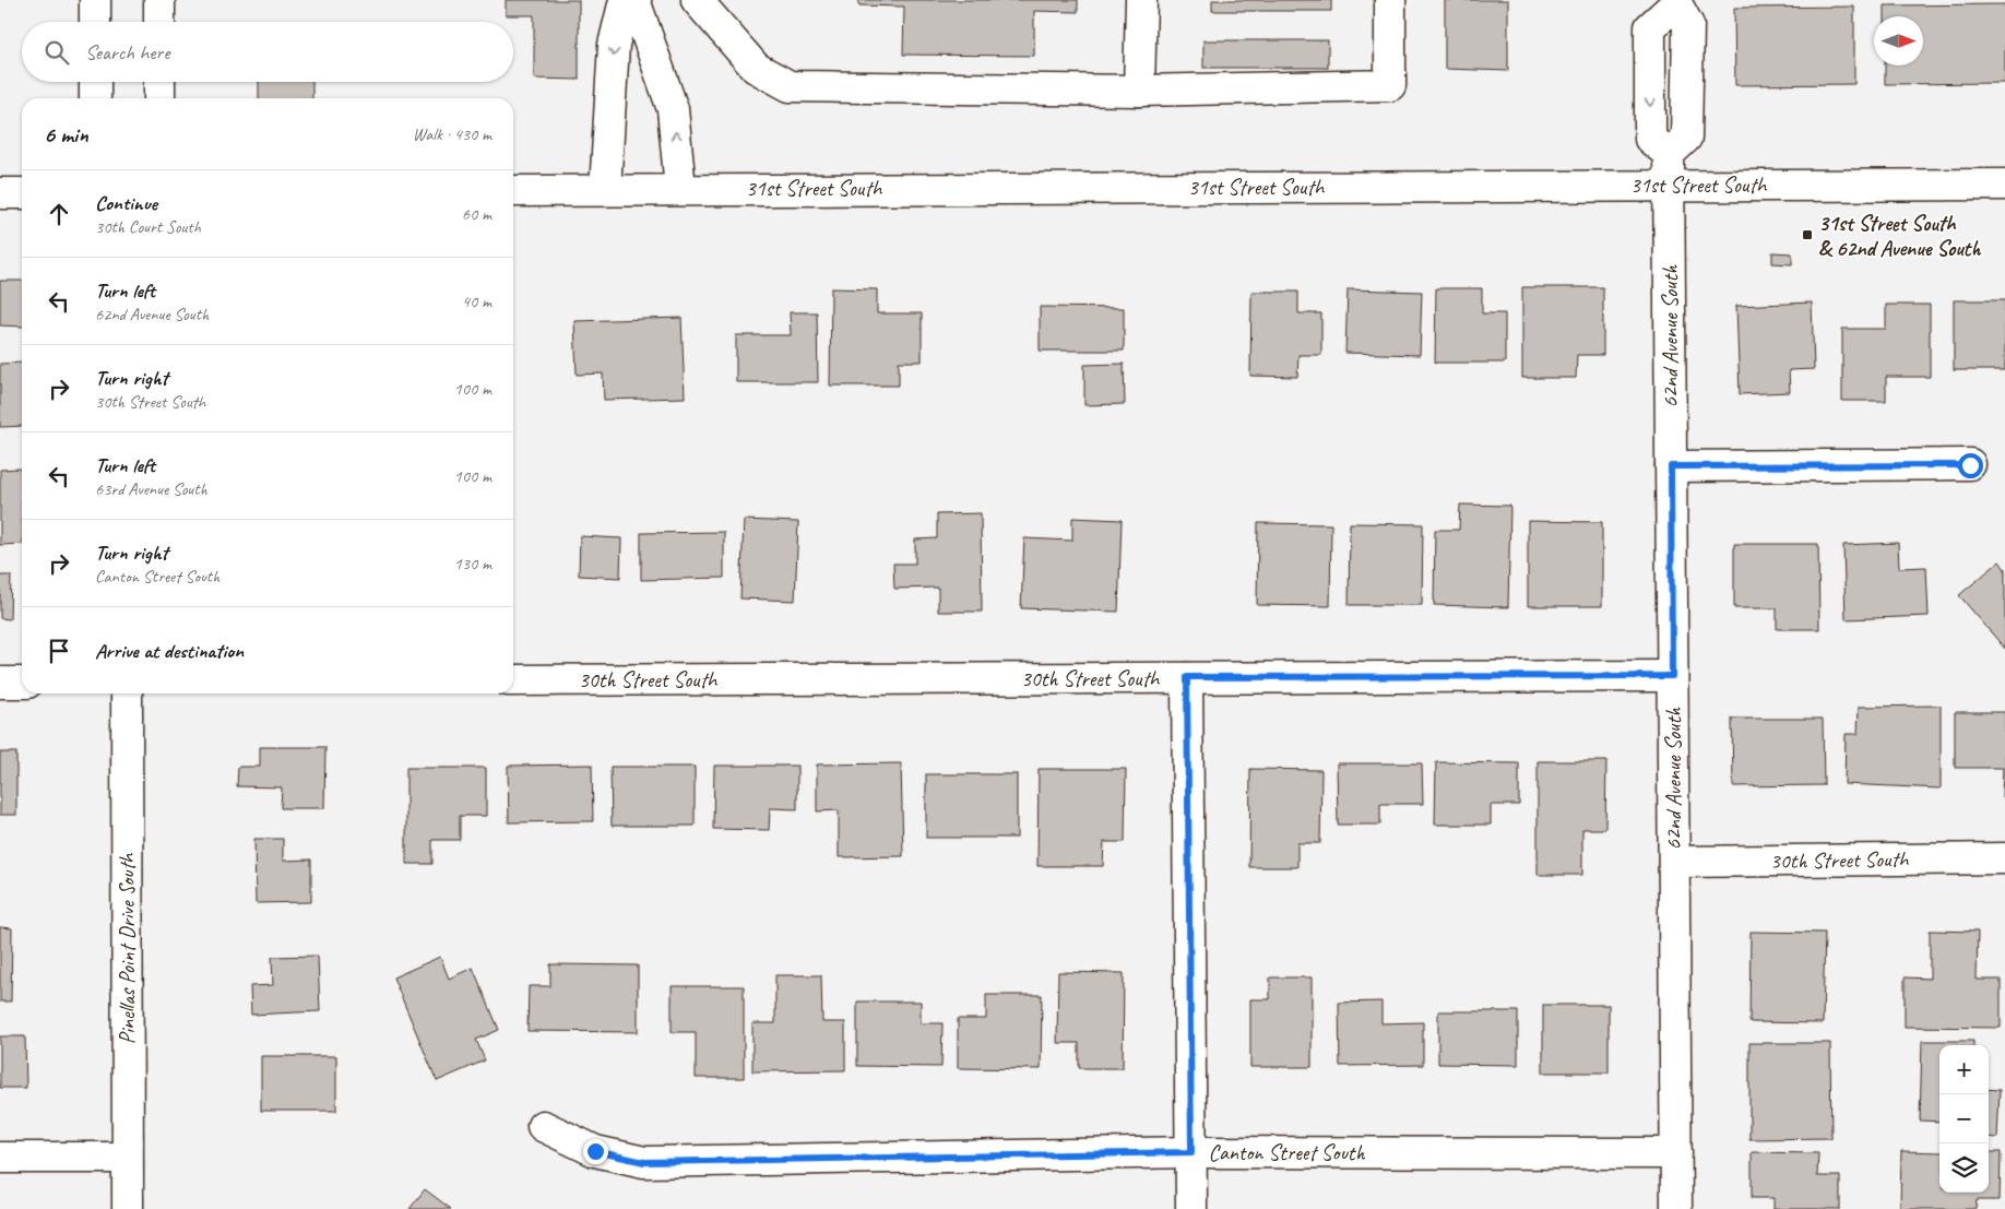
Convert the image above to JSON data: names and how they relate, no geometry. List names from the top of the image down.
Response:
{
  "streets": {
    "street": [
      "31st Street South",
      "62nd Avenue South",
      "30th Street South",
      "Pinellas Point Drive South",
      "Canton Street South"
    ]
  },
  "crossings": [
    ["31st Street South", "62nd Avenue South"],
    ["62nd Avenue South", "30th Street South"],
    ["62nd Avenue South", "Canton Street South"]
  ],
  "places": {
    "transit": ["31st Street South & 62nd Avenue South"]
  },
  "north": "right",
  "page": {
    "search": "Search here",
    "heading": ["6 min", "Walk · 430 m"],
    "list": [
      ["Continue", "30th Court South", "60 m"],
      ["Turn left", "62nd Avenue South", "40 m"],
      ["Turn right", "30th Street South", "100 m"],
      ["Turn left", "63rd Avenue South", "100 m"],
      ["Turn right", "Canton Street South", "130 m"],
      "Arrive at destination"
    ],
    "map_buttons": ["+", "−"]
  }
}
